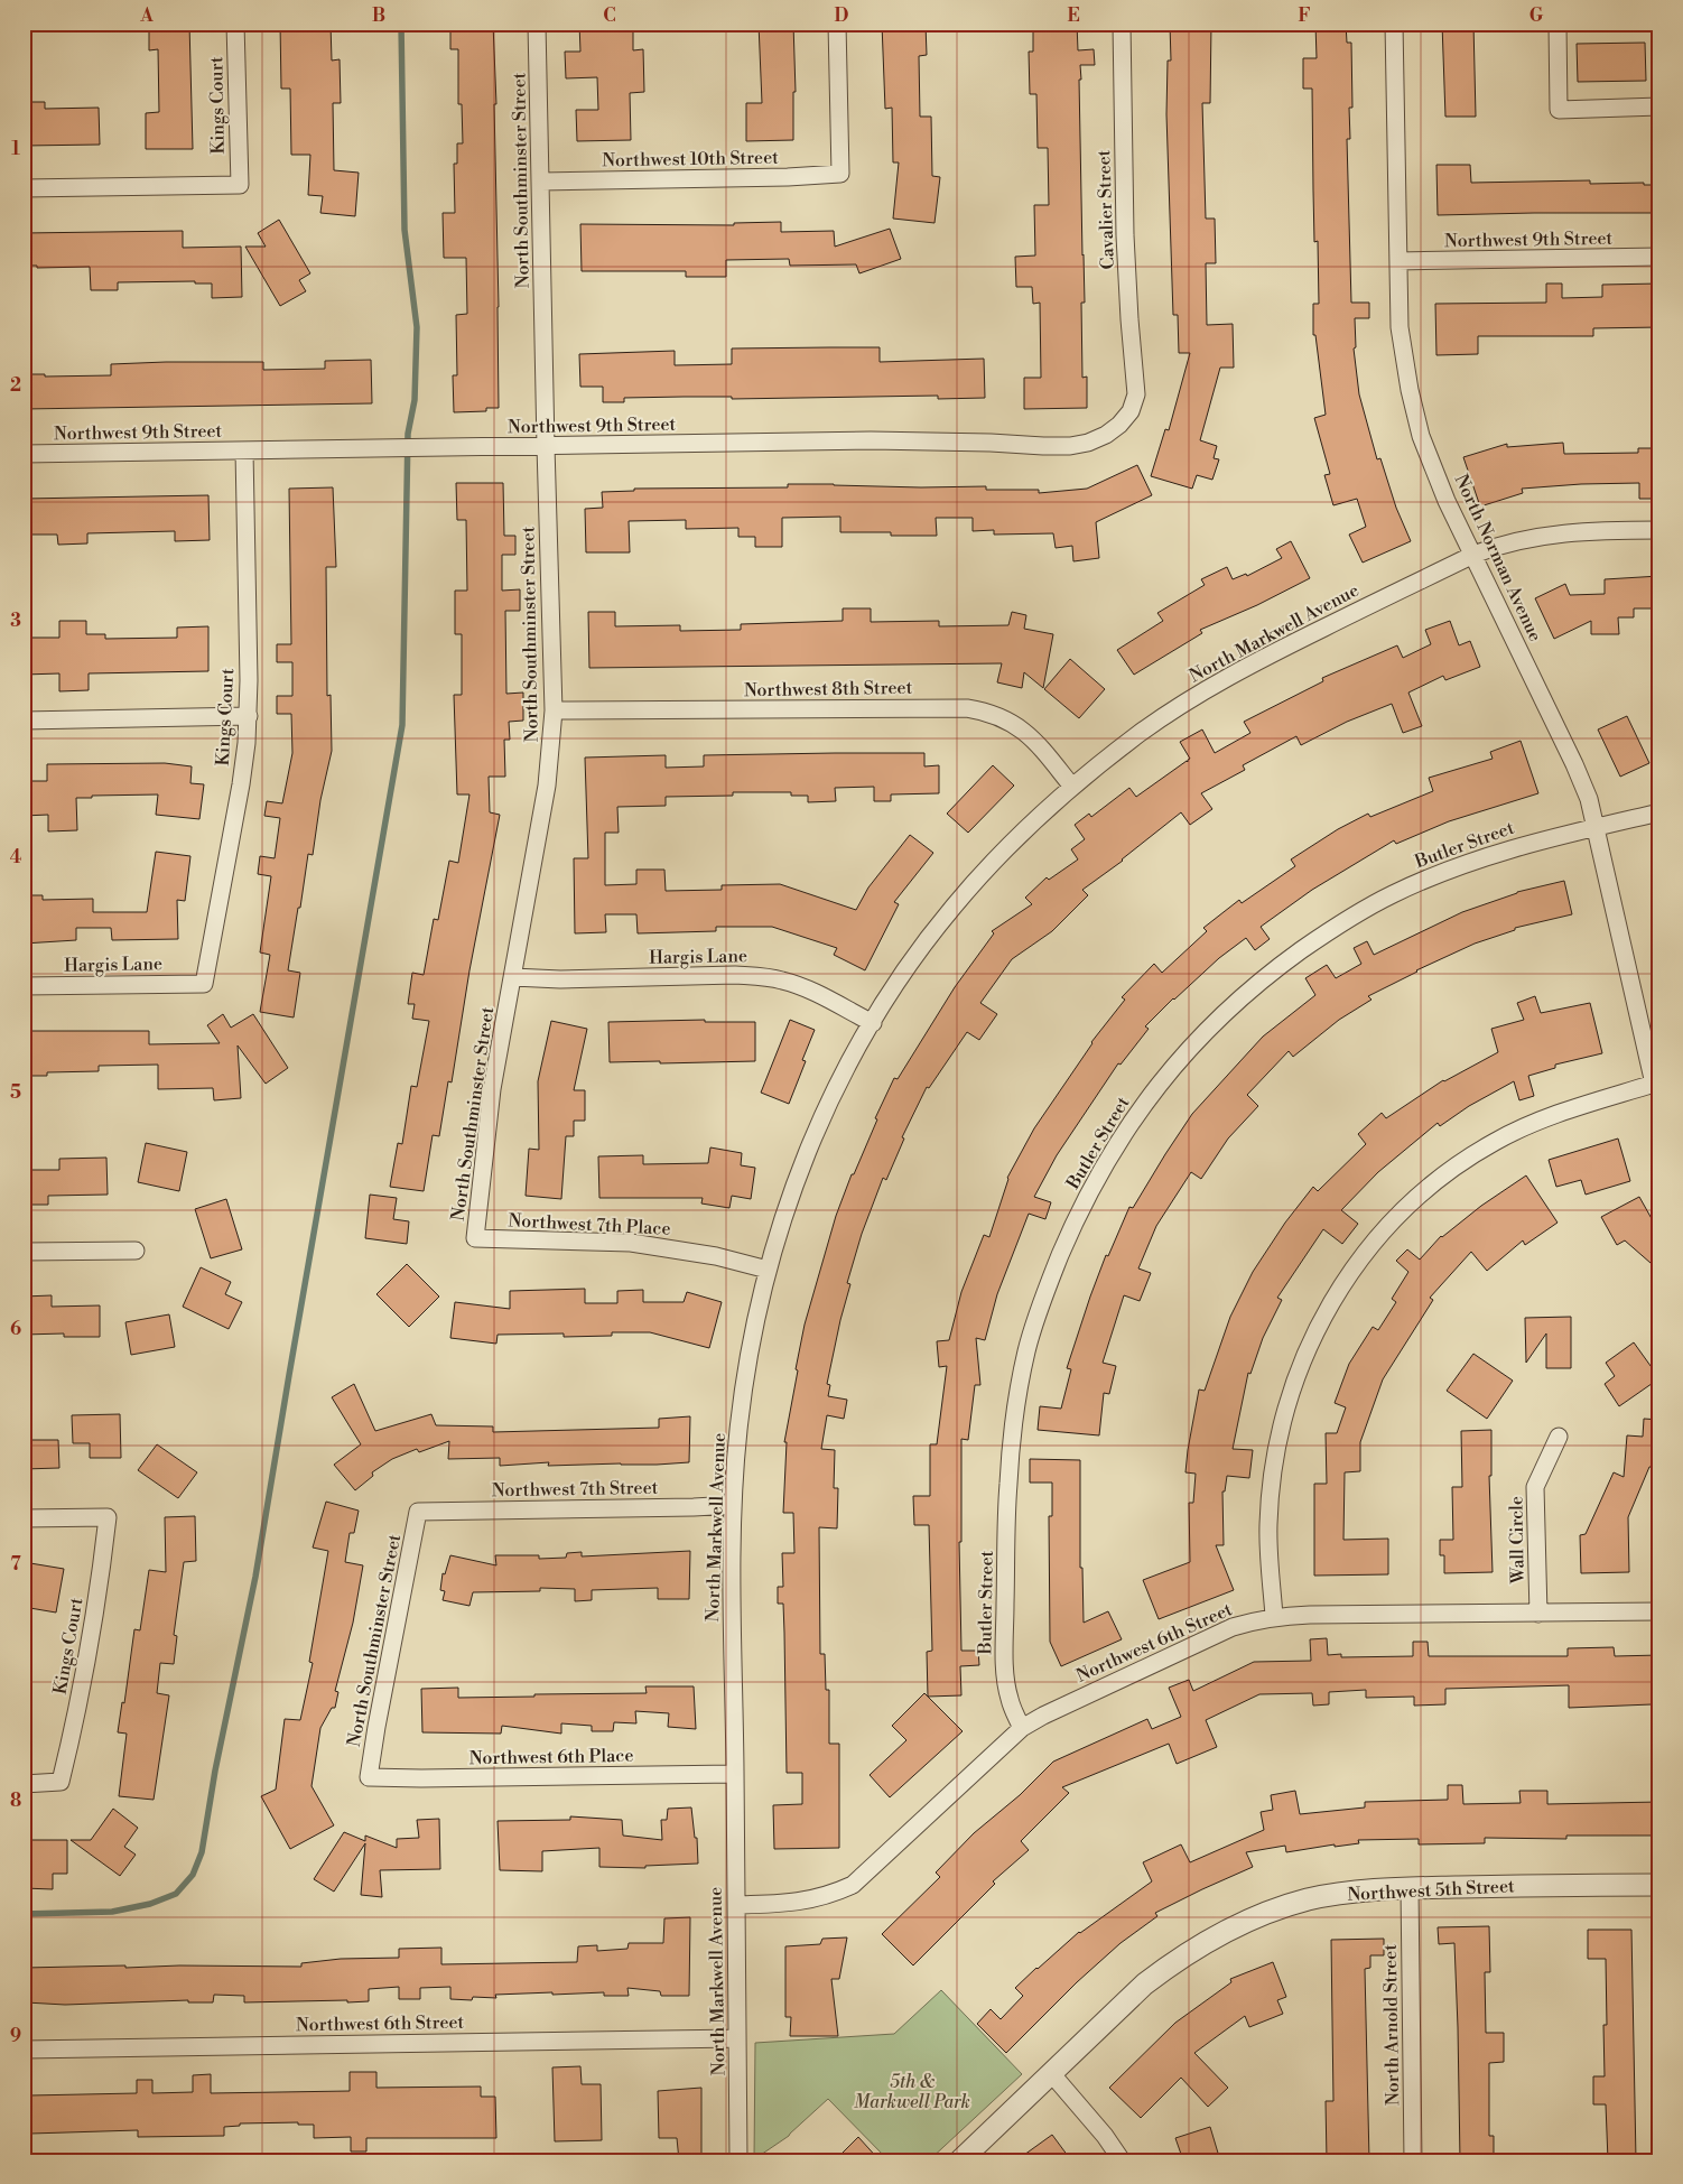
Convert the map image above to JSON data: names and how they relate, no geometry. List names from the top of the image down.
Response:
{
  "streets": {
    "street": [
      "Kings Court",
      "Northwest 10th Street",
      "North Southminster Street",
      "Cavalier Street",
      "Northwest 9th Street",
      "North Norman Avenue",
      "North Markwell Avenue",
      "Northwest 8th Street",
      "Butler Street",
      "Hargis Lane",
      "Northwest 7th Place",
      "Northwest 7th Street",
      "Wall Circle",
      "Northwest 6th Street",
      "Northwest 6th Place",
      "Northwest 5th Street",
      "North Arnold Street"
    ]
  },
  "crossings": [
    ["Kings Court", "Northwest 9th Street"],
    ["Kings Court", "Hargis Lane"],
    ["Northwest 10th Street", "North Southminster Street"],
    ["North Southminster Street", "Northwest 9th Street"],
    ["North Southminster Street", "Northwest 8th Street"],
    ["North Southminster Street", "Hargis Lane"],
    ["North Southminster Street", "Northwest 7th Place"],
    ["North Southminster Street", "Northwest 7th Street"],
    ["North Southminster Street", "Northwest 6th Place"],
    ["Cavalier Street", "Northwest 9th Street"],
    ["Northwest 9th Street", "North Norman Avenue"],
    ["North Norman Avenue", "North Markwell Avenue"],
    ["North Norman Avenue", "Butler Street"],
    ["North Markwell Avenue", "Northwest 8th Street"],
    ["North Markwell Avenue", "Hargis Lane"],
    ["North Markwell Avenue", "Northwest 7th Place"],
    ["North Markwell Avenue", "Northwest 7th Street"],
    ["North Markwell Avenue", "Northwest 6th Street"],
    ["North Markwell Avenue", "Northwest 6th Place"],
    ["Butler Street", "Northwest 6th Street"],
    ["Wall Circle", "Northwest 6th Street"],
    ["Northwest 5th Street", "North Arnold Street"]
  ],
  "parks": ["5th & Markwell Park"],
  "grid": {
    "columns": [
      "A",
      "B",
      "C",
      "D",
      "E",
      "F",
      "G"
    ],
    "rows": [
      "1",
      "2",
      "3",
      "4",
      "5",
      "6",
      "7",
      "8",
      "9"
    ]
  }
}
